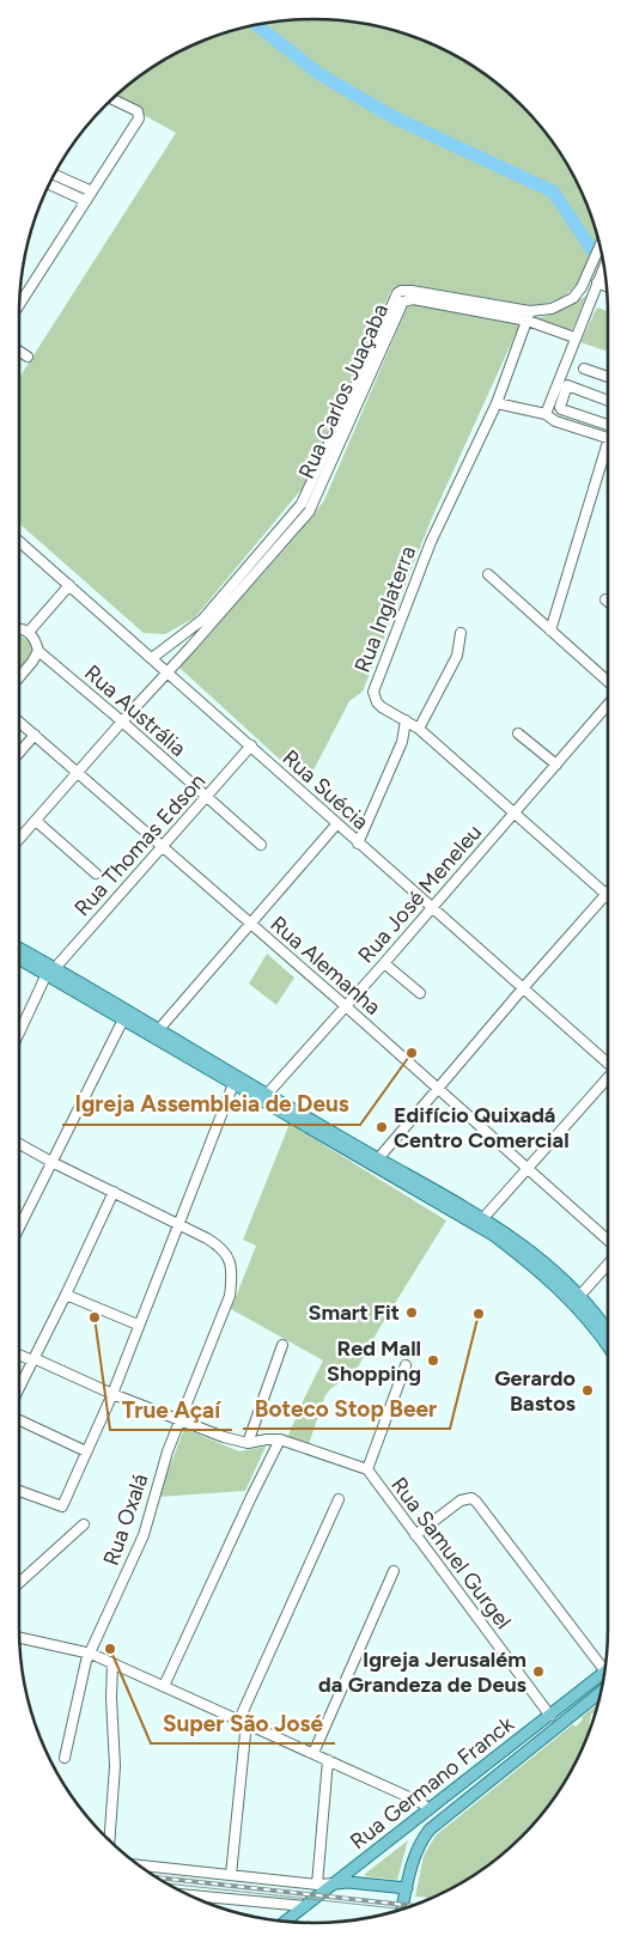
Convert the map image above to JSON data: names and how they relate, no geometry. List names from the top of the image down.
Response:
{
  "streets": {
    "main road": ["Rua Germano Franck"],
    "street": [
      "Rua Carlos Juaçaba",
      "Rua Inglaterra",
      "Rua Austrália",
      "Rua Suécia",
      "Rua Thomas Edson",
      "Rua José Meneleu",
      "Rua Alemanha",
      "Rua Oxalá",
      "Rua Samuel Gurgel"
    ]
  },
  "crossings": [
    ["Rua Carlos Juaçaba", "Rua Inglaterra"],
    ["Rua Carlos Juaçaba", "Rua Austrália"],
    ["Rua Carlos Juaçaba", "Rua Suécia"],
    ["Rua Carlos Juaçaba", "Rua Alemanha"],
    ["Rua Inglaterra", "Rua José Meneleu"],
    ["Rua Austrália", "Rua Thomas Edson"],
    ["Rua Suécia", "Rua Thomas Edson"],
    ["Rua Suécia", "Rua José Meneleu"],
    ["Rua Thomas Edson", "Rua Alemanha"],
    ["Rua José Meneleu", "Rua Alemanha"],
    ["Rua Samuel Gurgel", "Rua Germano Franck"]
  ],
  "places": [
    "Igreja Assembleia de Deus",
    "Edifício Quixadá Centro Comercial",
    "Smart Fit",
    "Boteco Stop Beer",
    "True Açaí",
    "Red Mall Shopping",
    "Gerardo Bastos",
    "Super São José",
    "Igreja Jerusalém da Grandeza de Deus"
  ]
}
